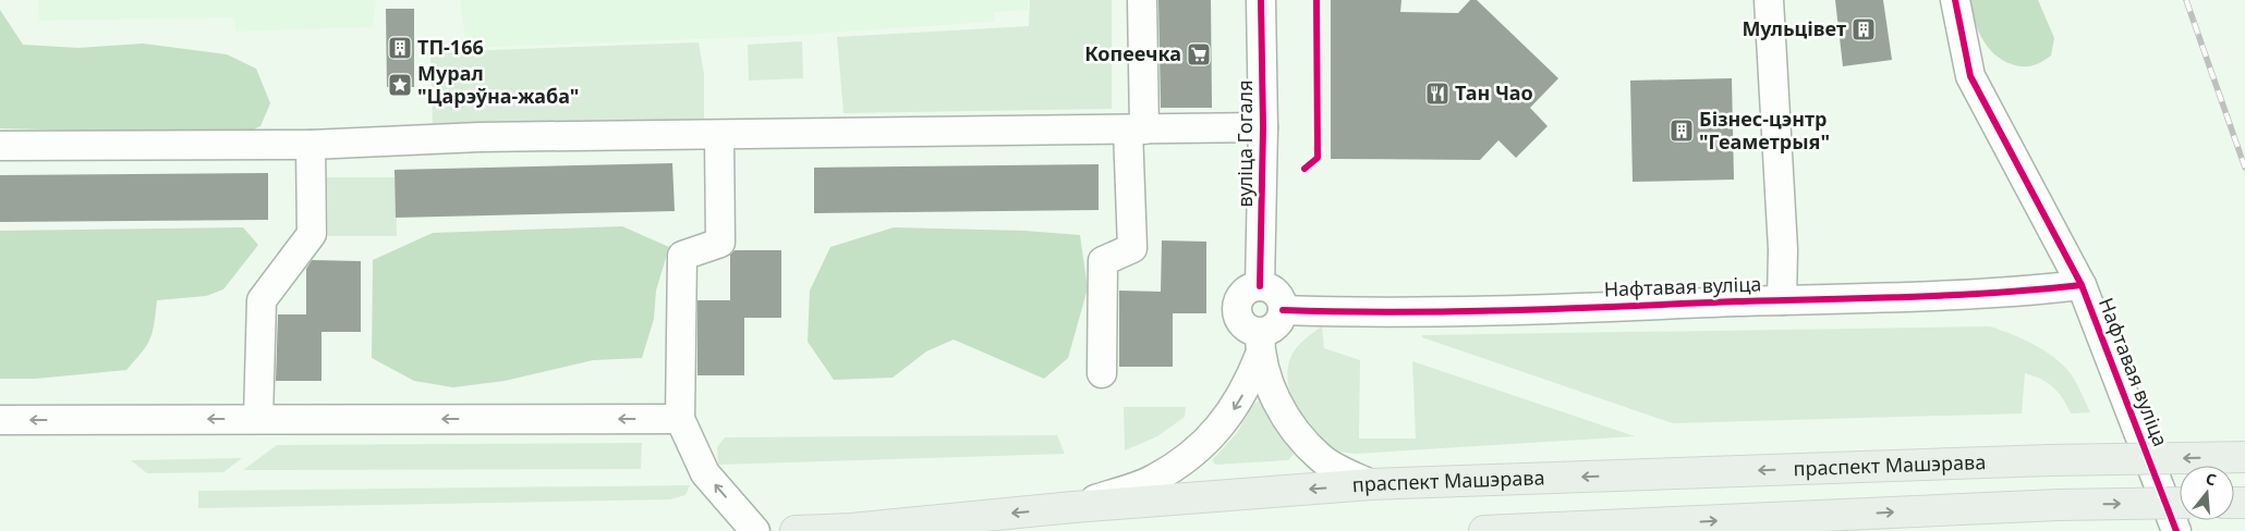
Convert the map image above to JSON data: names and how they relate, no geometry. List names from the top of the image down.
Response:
{
  "streets": {
    "main road": ["праспект Машэрава"],
    "street": ["вуліца Гогаля", "Нафтавая вуліца"]
  },
  "crossings": [
    ["вуліца Гогаля", "Нафтавая вуліца"]
  ],
  "places": {
    "building": ["Мульцівет", "ТП-166", "Бізнес-цэнтр \"Геаметрыя\""],
    "supermarket": ["Копеечка"],
    "place": ["Мурал \"Царэўна-жаба\""],
    "restaurant": ["Тан Чао"]
  },
  "north": "top"
}
